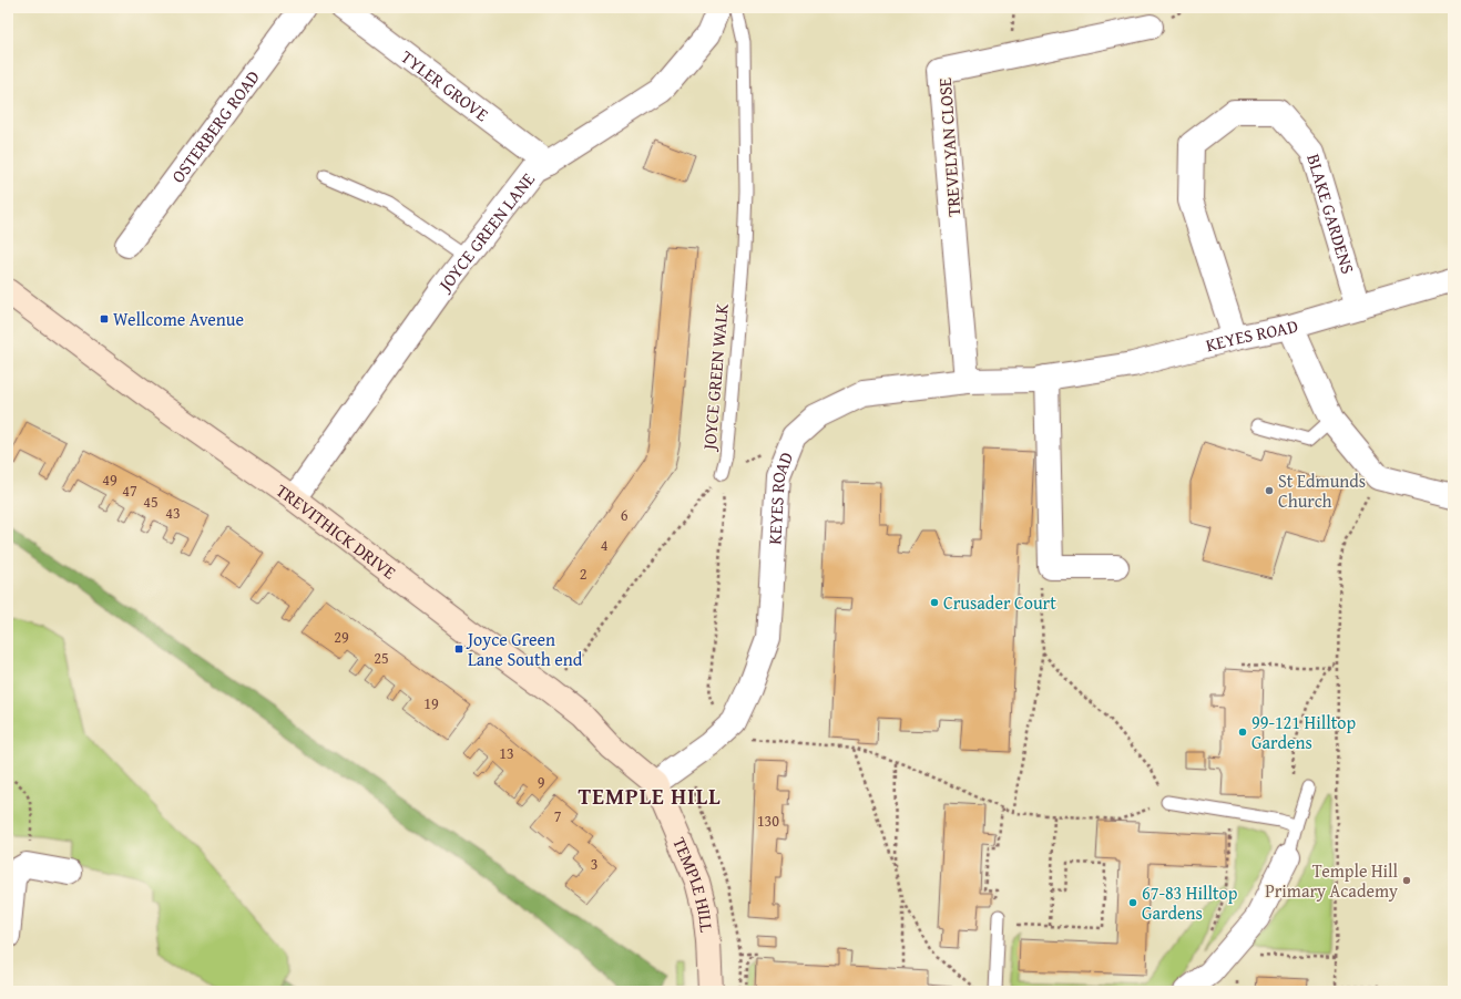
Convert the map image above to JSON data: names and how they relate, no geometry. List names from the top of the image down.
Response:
{
  "streets": {
    "street": [
      "TYLER GROVE",
      "OSTERBERG ROAD",
      "TREVELYAN CLOSE",
      "BLAKE GARDENS",
      "JOYCE GREEN LANE",
      "KEYES ROAD",
      "TREVITHICK DRIVE",
      "TEMPLE HILL"
    ],
    "lane": ["JOYCE GREEN WALK"]
  },
  "crossings": [
    ["TYLER GROVE", "JOYCE GREEN LANE"],
    ["TREVELYAN CLOSE", "KEYES ROAD"],
    ["BLAKE GARDENS", "KEYES ROAD"],
    ["JOYCE GREEN LANE", "TREVITHICK DRIVE"],
    ["KEYES ROAD", "TREVITHICK DRIVE"],
    ["KEYES ROAD", "TEMPLE HILL"],
    ["JOYCE GREEN WALK", "TREVITHICK DRIVE"],
    ["TREVITHICK DRIVE", "TEMPLE HILL"]
  ],
  "districts": ["TEMPLE HILL"],
  "places": {
    "transit": ["Wellcome Avenue", "Joyce Green Lane South end"],
    "other": [
      "St Edmunds Church",
      "Crusader Court",
      "99-121 Hilltop Gardens",
      "Temple Hill Primary Academy",
      "67-83 Hilltop Gardens"
    ]
  },
  "house_numbers": [
    "49",
    "47",
    "45",
    "43",
    "6",
    "4",
    "2",
    "29",
    "25",
    "19",
    "13",
    "9",
    "7",
    "130",
    "3"
  ]
}
